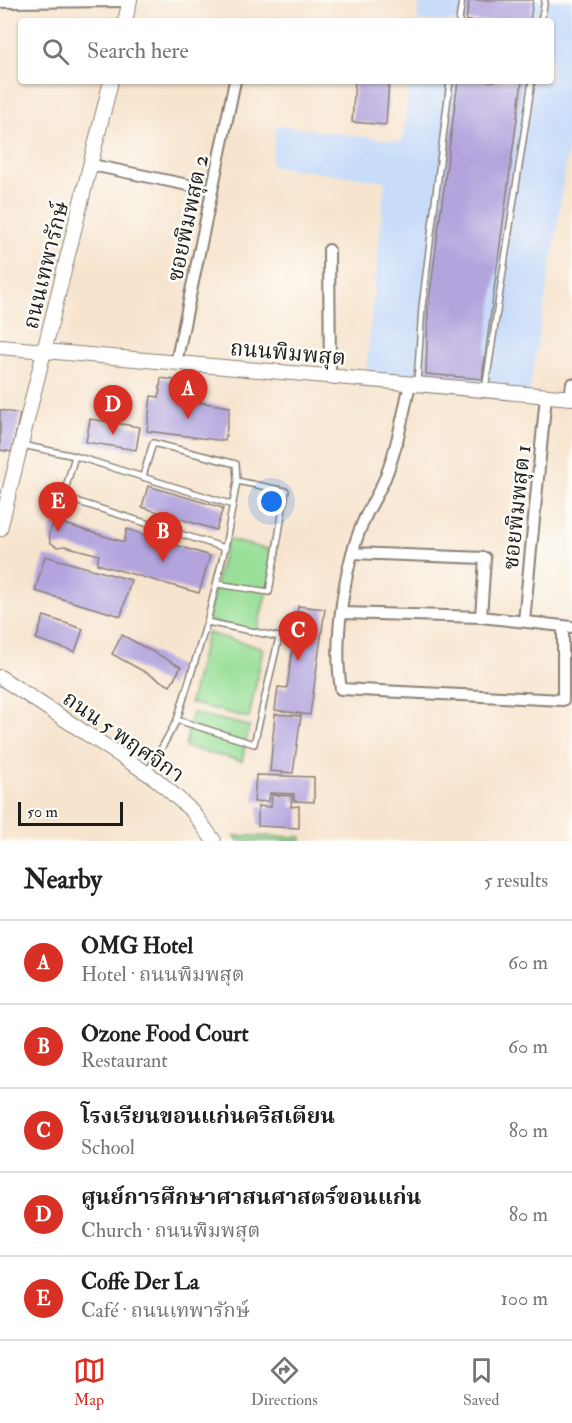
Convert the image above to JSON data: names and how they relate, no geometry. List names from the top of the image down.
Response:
{
  "streets": {
    "street": [
      "ซอยพิมพสุต 2",
      "ถนนเทพารักษ์",
      "ถนนพิมพสุต",
      "ซอยพิมพสุต 1",
      "ถนน 5 พฤศจิกา"
    ]
  },
  "crossings": [
    ["ซอยพิมพสุต 2", "ถนนพิมพสุต"],
    ["ถนนเทพารักษ์", "ถนนพิมพสุต"],
    ["ถนนพิมพสุต", "ซอยพิมพสุต 1"]
  ],
  "scale_bar": "50 m",
  "page": {
    "search": "Search here",
    "pins": [
      "A",
      "D",
      "E",
      "B",
      "C"
    ],
    "scale": "50 m",
    "heading": ["Nearby", "5 results"],
    "list": [
      {
        "mark": "A",
        "name": "OMG Hotel",
        "note": "Hotel · ถนนพิมพสุต",
        "value": "60 m"
      },
      {
        "mark": "B",
        "name": "Ozone Food Court",
        "note": "Restaurant",
        "value": "60 m"
      },
      {
        "mark": "C",
        "name": "โรงเรียนขอนแก่นคริสเตียน",
        "note": "School",
        "value": "80 m"
      },
      {
        "mark": "D",
        "name": "ศูนย์การศึกษาศาสนศาสตร์ขอนแก่น",
        "note": "Church · ถนนพิมพสุต",
        "value": "80 m"
      },
      {
        "mark": "E",
        "name": "Coffe Der La",
        "note": "Café · ถนนเทพารักษ์",
        "value": "100 m"
      }
    ],
    "nav": ["Map", "Directions", "Saved"]
  }
}
